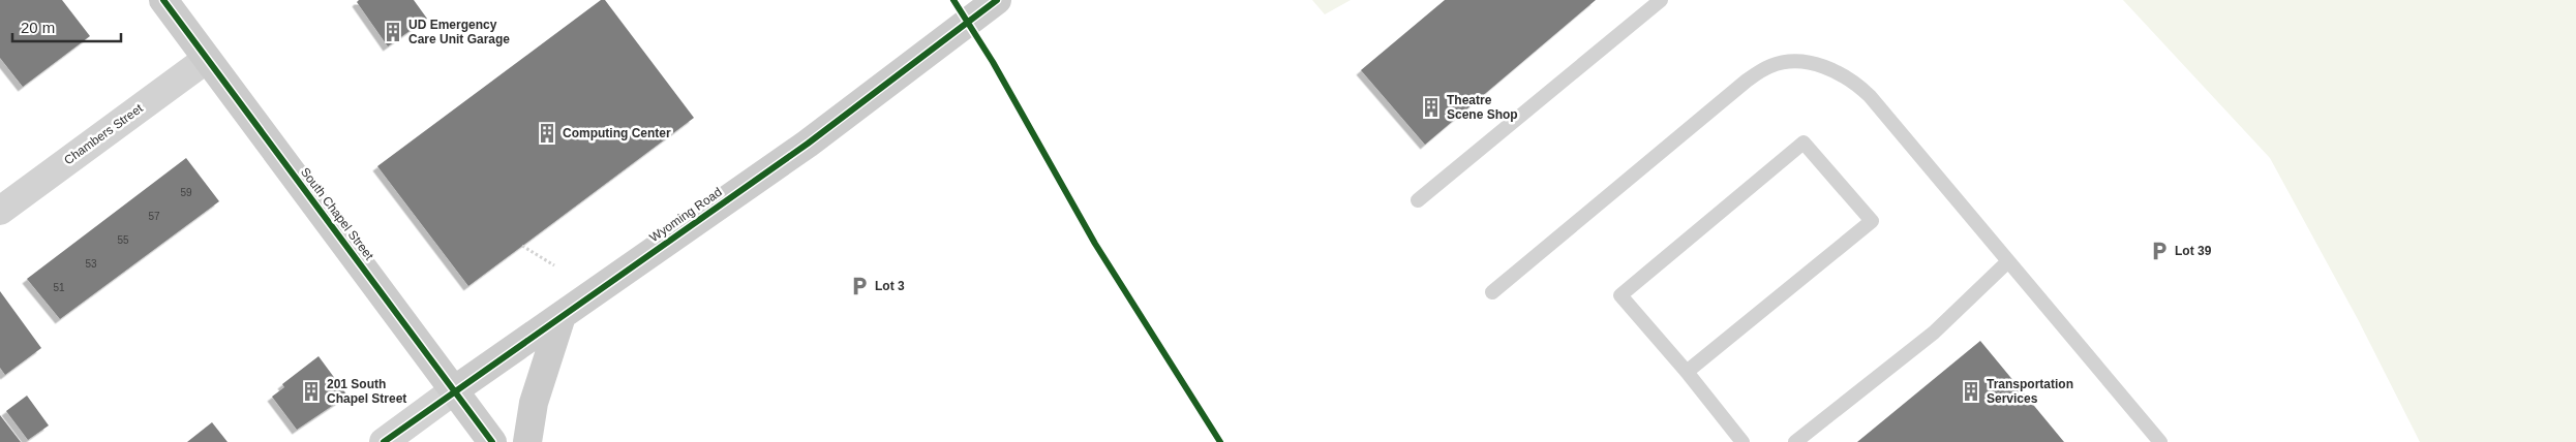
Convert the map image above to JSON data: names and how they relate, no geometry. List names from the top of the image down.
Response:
{
  "streets": {
    "street": ["Chambers Street", "South Chapel Street", "Wyoming Road"]
  },
  "crossings": [
    ["Chambers Street", "South Chapel Street"],
    ["South Chapel Street", "Wyoming Road"]
  ],
  "places": {
    "building": [
      "UD Emergency Care Unit Garage",
      "Theatre Scene Shop",
      "Computing Center",
      "201 South Chapel Street",
      "Transportation Services"
    ],
    "parking": ["Lot 39", "Lot 3"]
  },
  "house_numbers": [
    "59",
    "57",
    "55",
    "53",
    "51"
  ],
  "scale_bar": "20 m"
}
